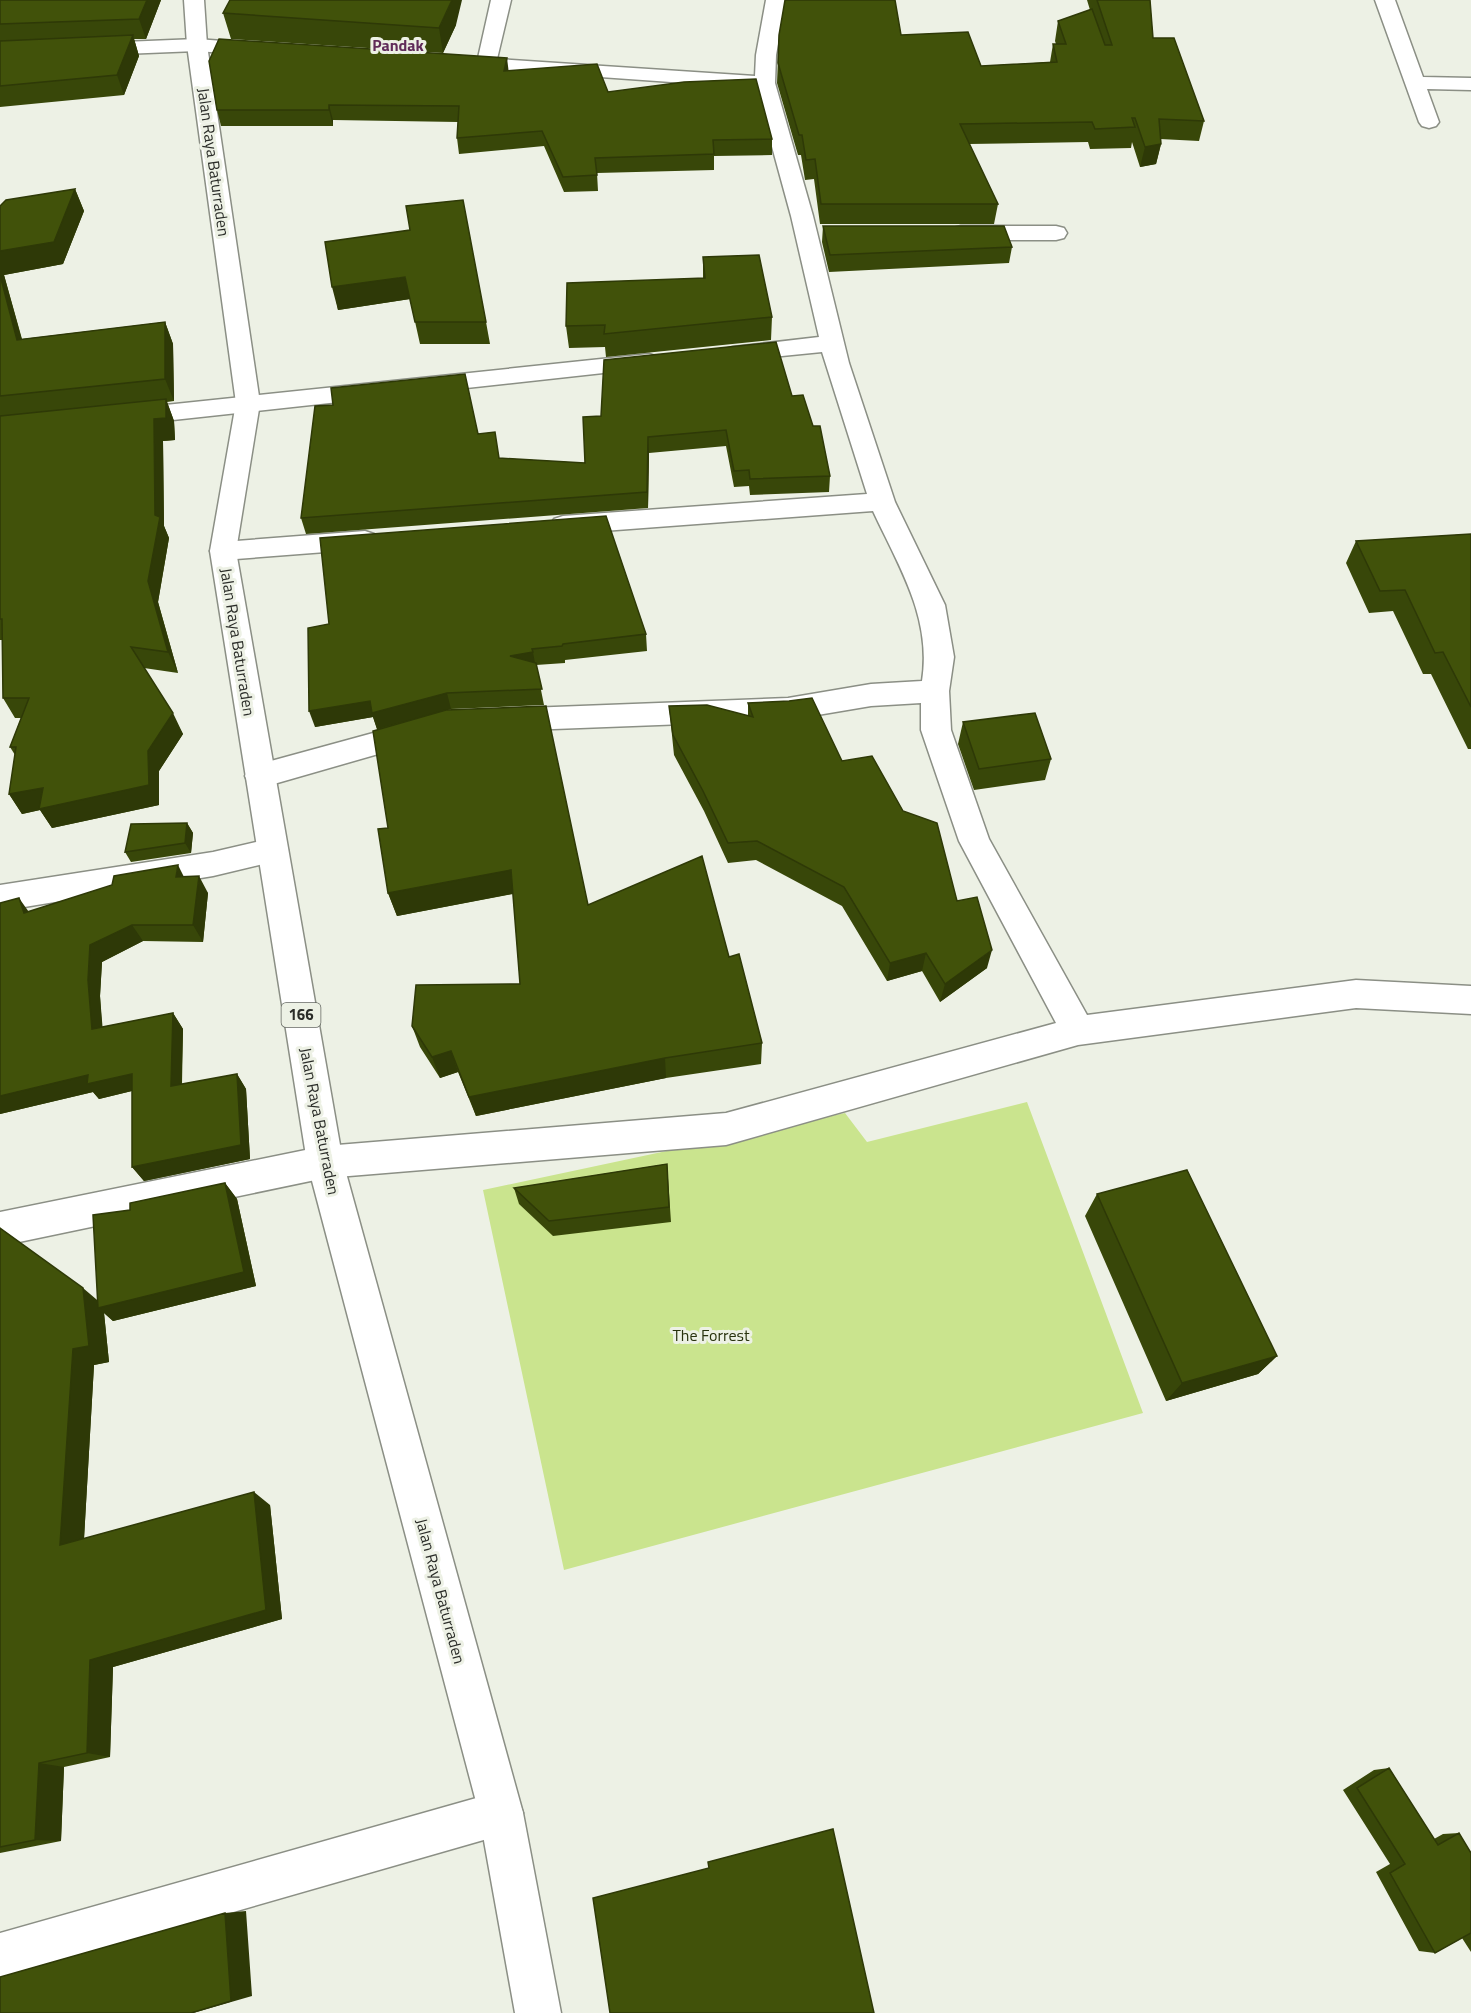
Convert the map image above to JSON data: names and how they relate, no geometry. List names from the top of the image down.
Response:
{
  "streets": {
    "street": ["Jalan Raya Baturraden", "166"]
  },
  "districts": ["Pandak"],
  "parks": ["The Forrest"]
}
